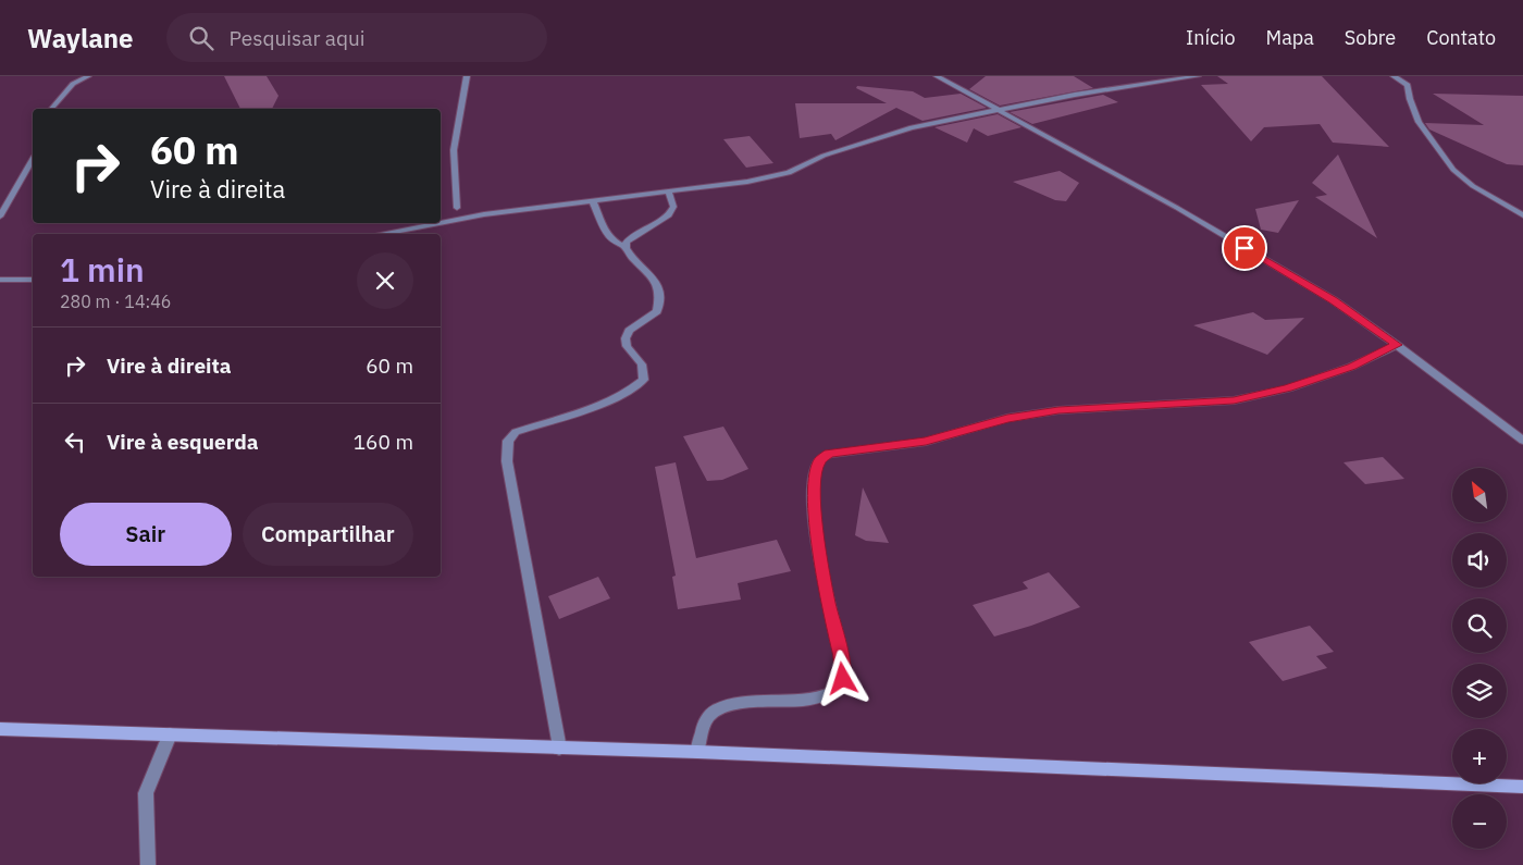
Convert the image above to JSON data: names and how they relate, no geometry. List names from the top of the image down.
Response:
{
  "north": "top left",
  "page": {
    "header": "Waylane",
    "search": "Pesquisar aqui",
    "nav": [
      "Início",
      "Mapa",
      "Sobre",
      "Contato"
    ],
    "turn": ["60 m", "Vire à direita"],
    "heading": ["1 min", "280 m · 14:46"],
    "list": [
      {
        "name": "Vire à direita",
        "value": "60 m"
      },
      {
        "name": "Vire à esquerda",
        "value": "160 m"
      }
    ],
    "map_buttons": ["+", "−"],
    "buttons": ["Sair", "Compartilhar"]
  }
}
